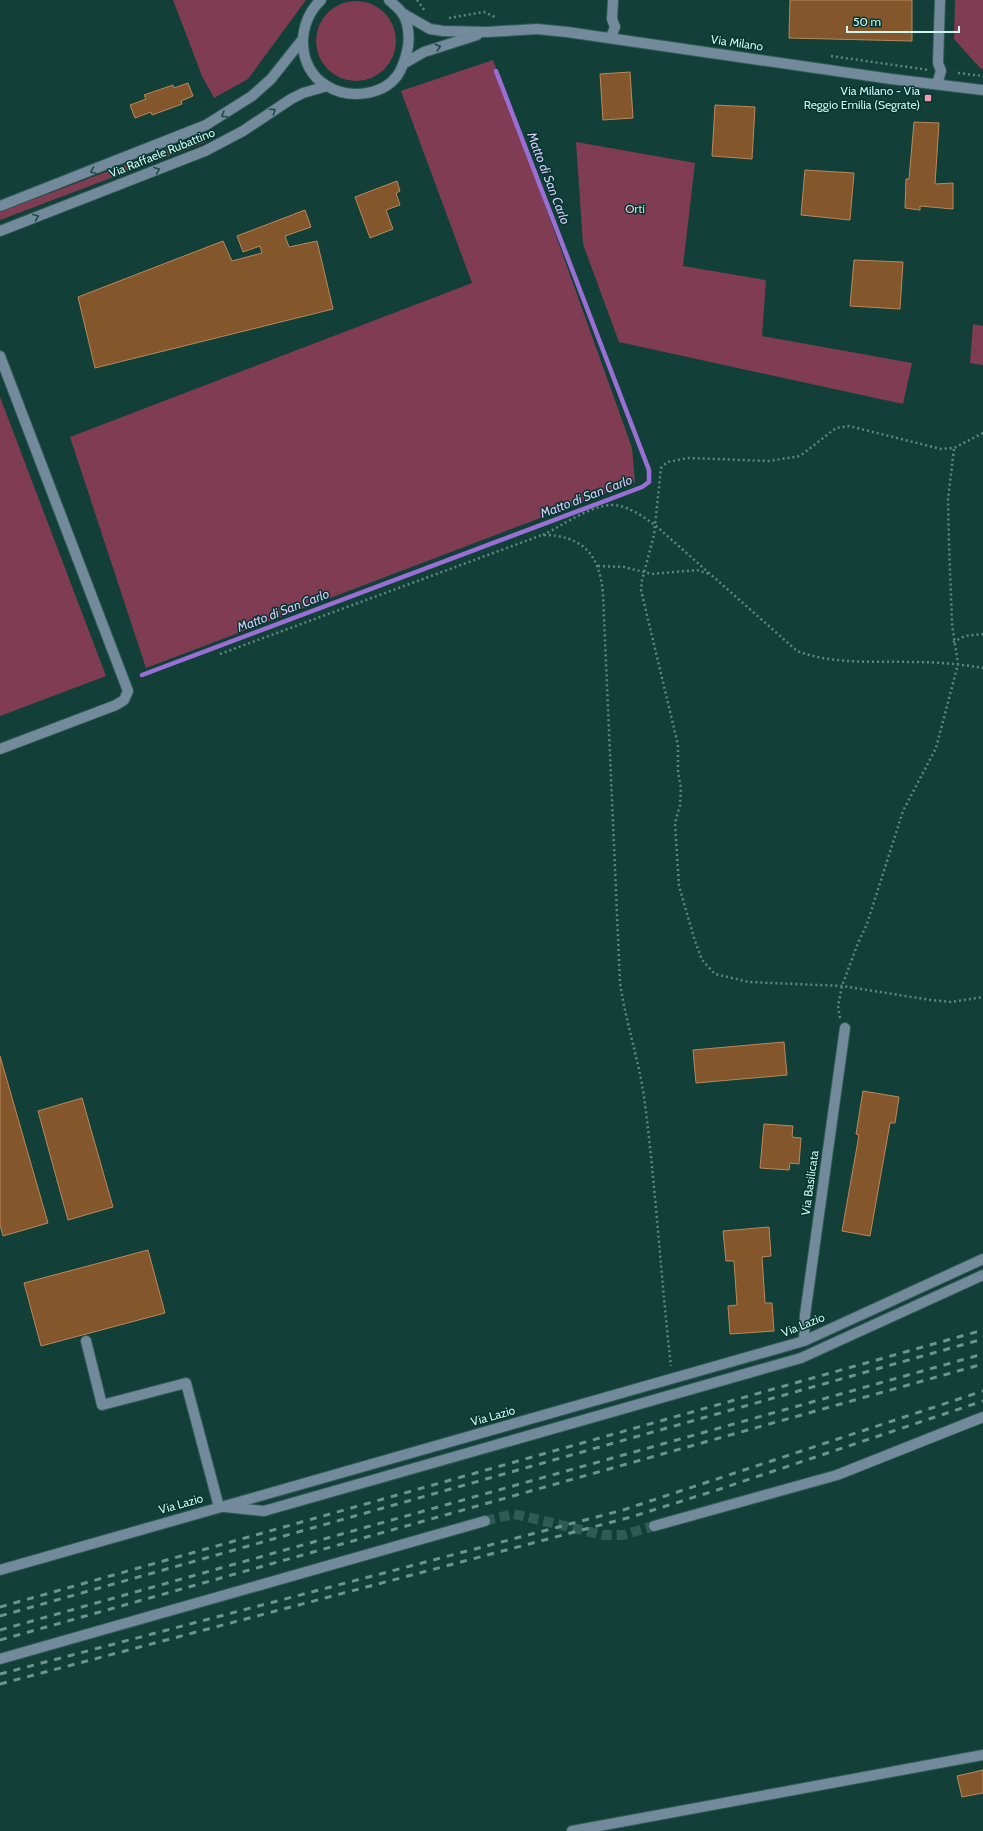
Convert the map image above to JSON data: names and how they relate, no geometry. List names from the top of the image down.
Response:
{
  "streets": {
    "street": [
      "Via Milano",
      "Via Raffaele Rubattino",
      "Via Basilicata",
      "Via Lazio"
    ]
  },
  "crossings": [
    ["Via Milano", "Via Raffaele Rubattino"],
    ["Via Basilicata", "Via Lazio"]
  ],
  "water": ["Matto di San Carlo"],
  "parks": ["Orti"],
  "places": {
    "transit": ["Via Milano - Via Reggio Emilia (Segrate)"]
  },
  "scale_bar": "50 m"
}
